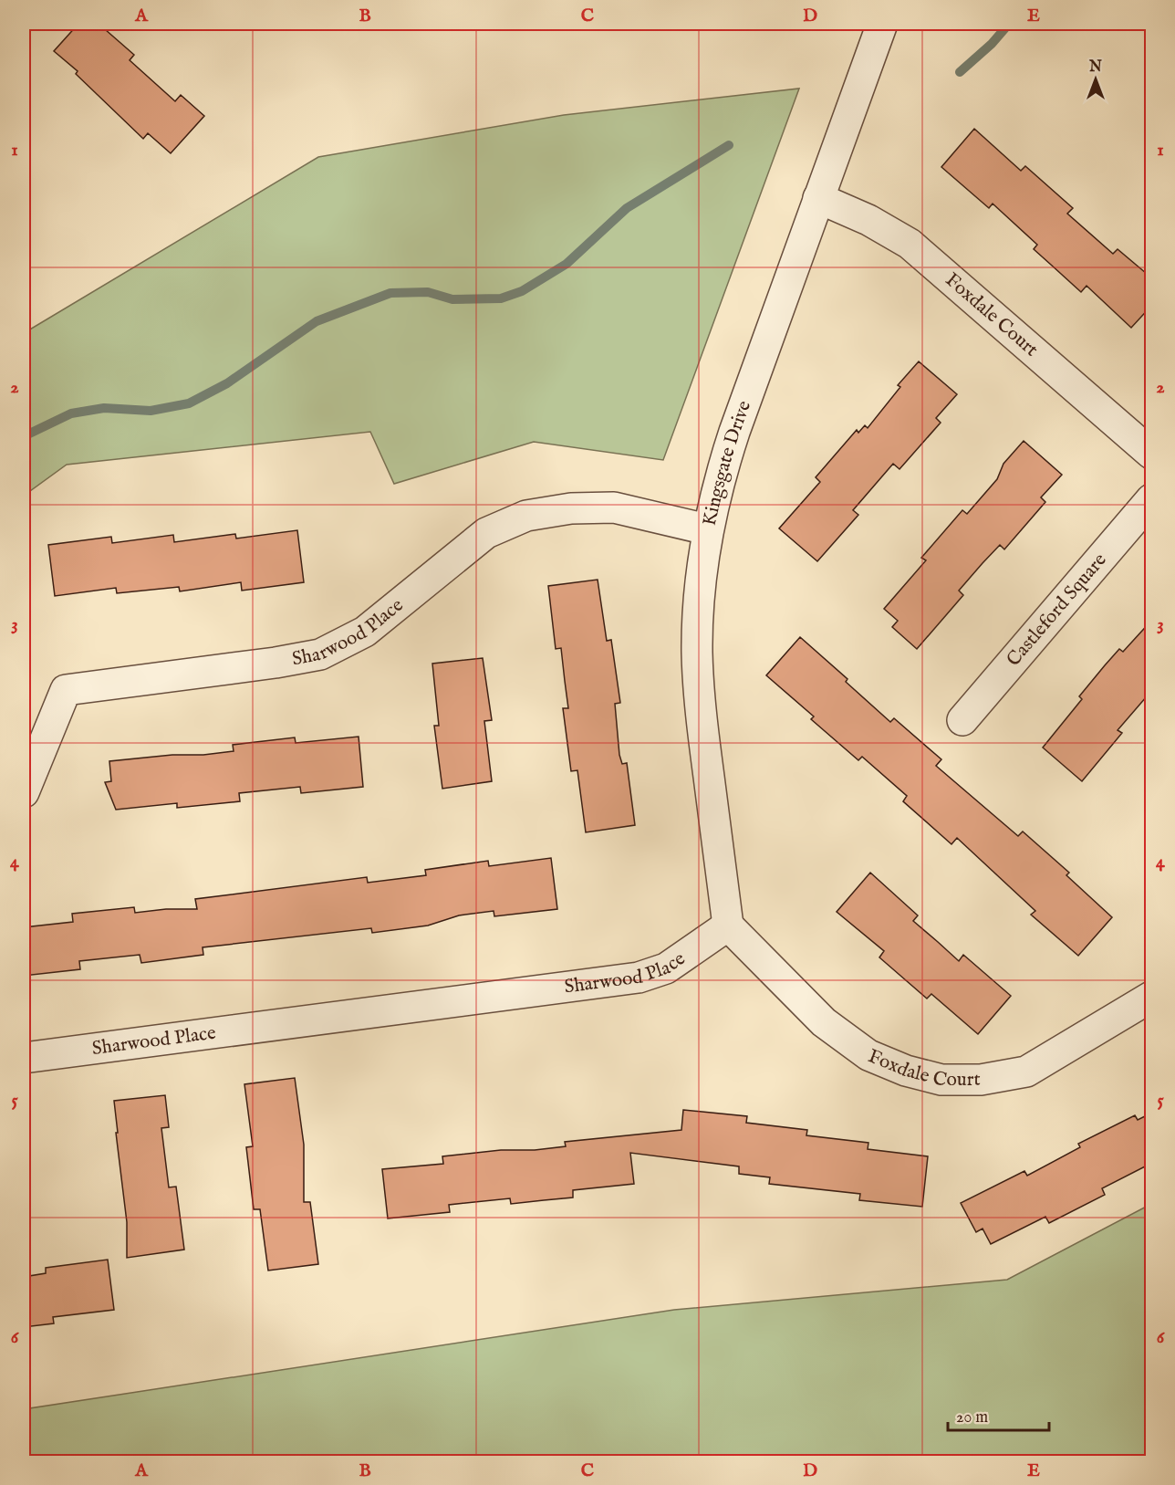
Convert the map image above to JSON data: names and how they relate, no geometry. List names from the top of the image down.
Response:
{
  "streets": {
    "street": [
      "Foxdale Court",
      "Kingsgate Drive",
      "Castleford Square",
      "Sharwood Place"
    ]
  },
  "crossings": [
    ["Foxdale Court", "Kingsgate Drive"],
    ["Foxdale Court", "Sharwood Place"],
    ["Kingsgate Drive", "Sharwood Place"]
  ],
  "scale_bar": "20 m",
  "north": "top",
  "grid": {
    "columns": [
      "A",
      "B",
      "C",
      "D",
      "E"
    ],
    "rows": [
      "1",
      "2",
      "3",
      "4",
      "5",
      "6"
    ]
  }
}
